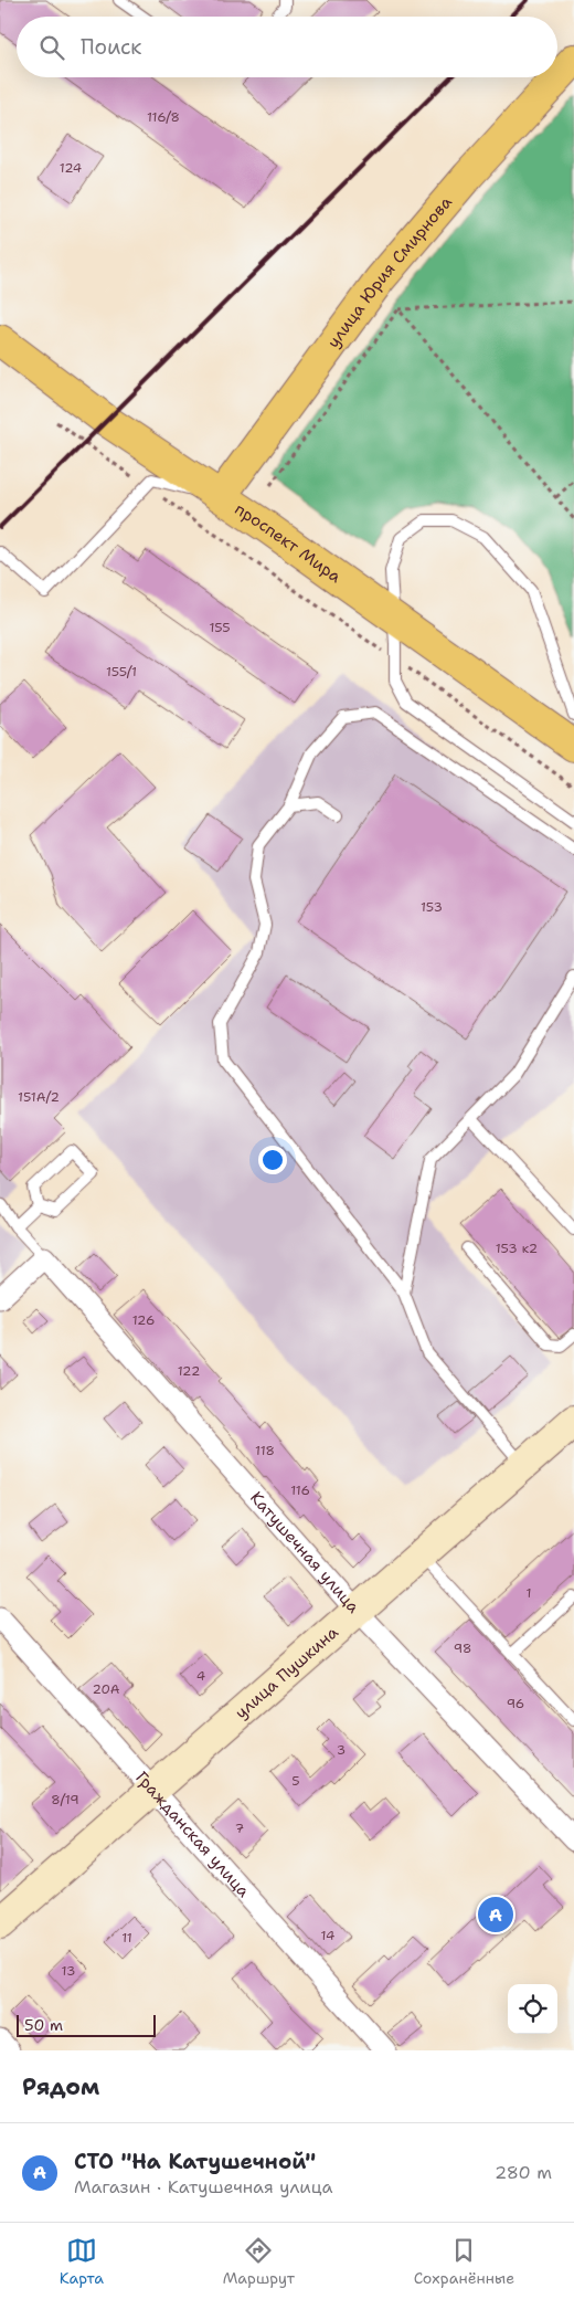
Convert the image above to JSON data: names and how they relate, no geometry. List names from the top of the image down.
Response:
{
  "streets": {
    "main road": ["улица Юрия Смирнова", "проспект Мира"],
    "street": ["Катушечная улица", "улица Пушкина", "Гражданская улица"]
  },
  "crossings": [
    ["улица Юрия Смирнова", "проспект Мира"],
    ["Катушечная улица", "улица Пушкина"],
    ["улица Пушкина", "Гражданская улица"]
  ],
  "house_numbers": [
    "116/8",
    "124",
    "155",
    "155/1",
    "153",
    "151А/2",
    "153 к2",
    "126",
    "122",
    "118",
    "116",
    "1",
    "98",
    "4",
    "20А",
    "96",
    "3",
    "5",
    "8/19",
    "7",
    "14",
    "11",
    "13"
  ],
  "scale_bar": "50 m",
  "page": {
    "search": "Поиск",
    "pins": "A",
    "scale": "50 m",
    "heading": "Рядом",
    "list": [
      {
        "mark": "A",
        "name": "СТО \"На Катушечной\"",
        "note": "Магазин · Катушечная улица",
        "value": "280 m"
      }
    ],
    "nav": ["Карта", "Маршрут", "Сохранённые"]
  }
}
